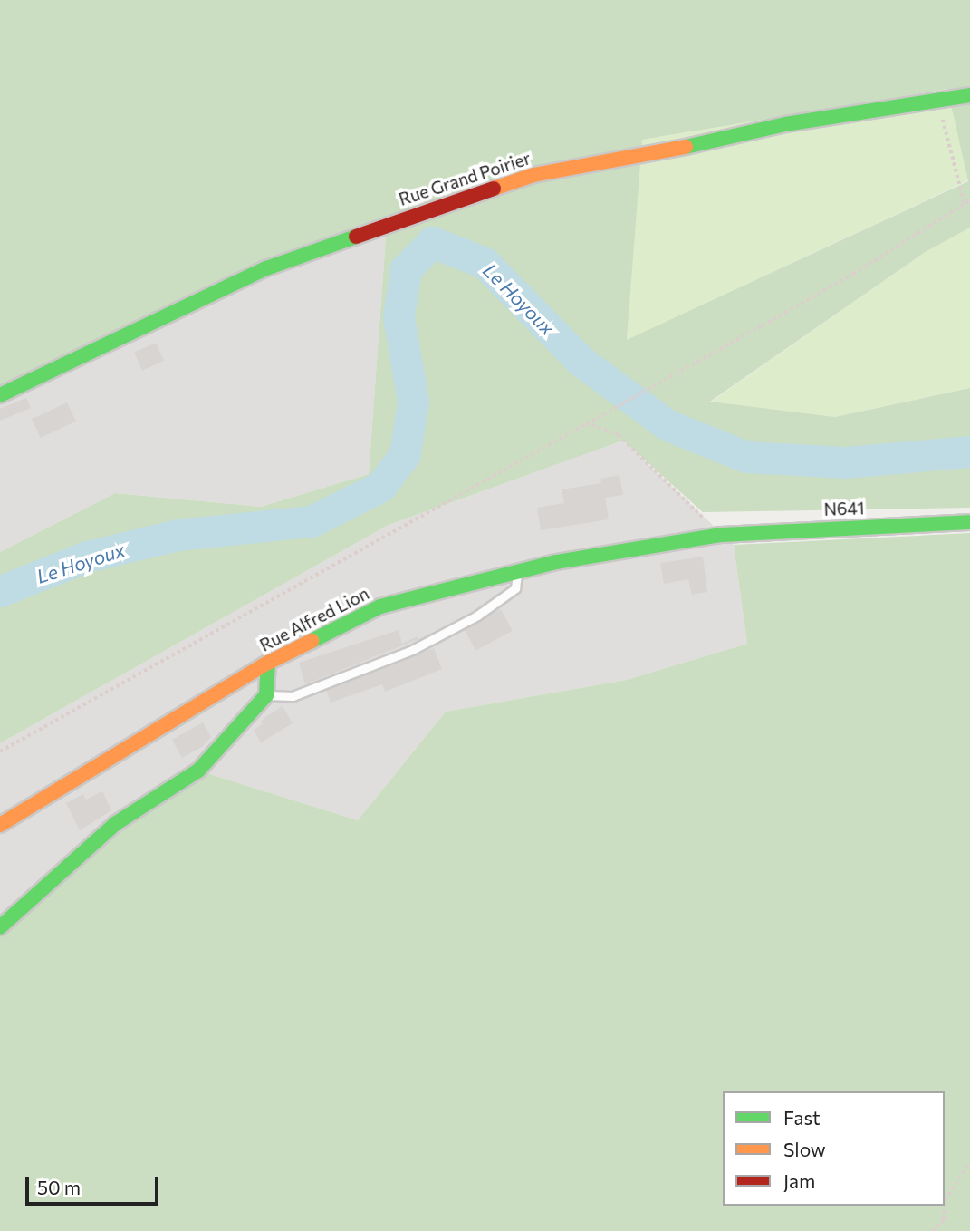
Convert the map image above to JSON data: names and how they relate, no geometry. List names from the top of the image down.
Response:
{
  "streets": {
    "street": ["Rue Grand Poirier", "N641", "Rue Alfred Lion"]
  },
  "crossings": [
    ["N641", "Rue Alfred Lion"]
  ],
  "water": ["Le Hoyoux"],
  "legend": ["Fast", "Slow", "Jam"],
  "scale_bar": "50 m"
}
